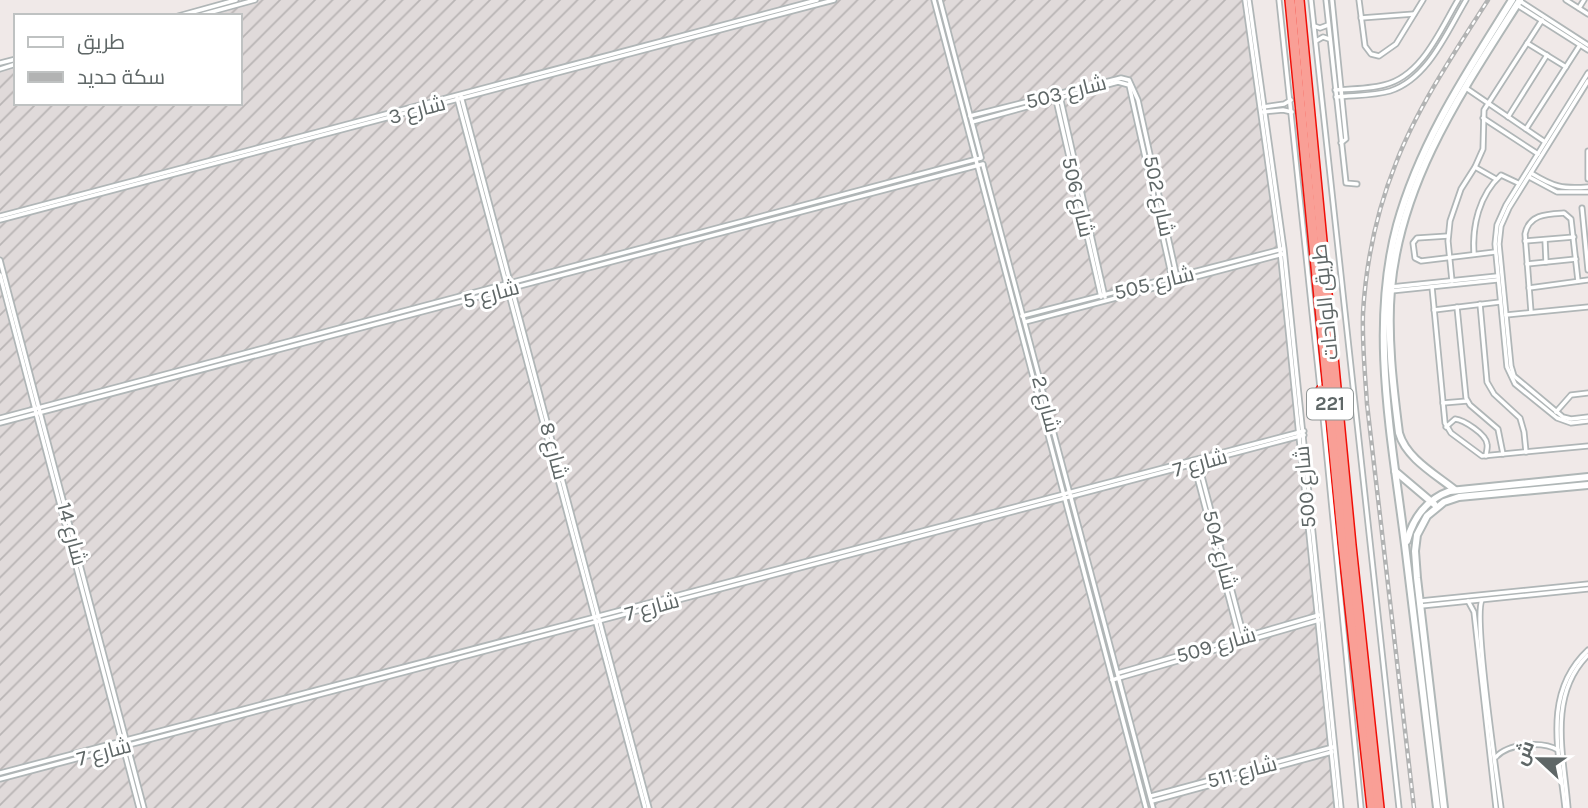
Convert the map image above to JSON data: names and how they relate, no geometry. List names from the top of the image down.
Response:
{
  "streets": {
    "highway": ["طريق الواحات", "221"],
    "street": [
      "شارع 503",
      "شارع 3",
      "شارع 502",
      "شارع 506",
      "شارع 505",
      "شارع 5",
      "شارع 2",
      "شارع 8",
      "شارع 7",
      "شارع 500",
      "شارع 14",
      "شارع 504",
      "شارع 509",
      "شارع 511"
    ]
  },
  "crossings": [
    ["شارع 503", "شارع 502"],
    ["شارع 503", "شارع 506"],
    ["شارع 503", "شارع 2"],
    ["شارع 3", "شارع 8"],
    ["شارع 502", "شارع 505"],
    ["شارع 506", "شارع 505"],
    ["شارع 505", "شارع 2"],
    ["شارع 505", "شارع 500"],
    ["شارع 5", "شارع 2"],
    ["شارع 5", "شارع 8"],
    ["شارع 5", "شارع 14"],
    ["شارع 2", "شارع 7"],
    ["شارع 2", "شارع 509"],
    ["شارع 2", "شارع 511"],
    ["شارع 8", "شارع 7"],
    ["شارع 7", "شارع 500"],
    ["شارع 7", "شارع 14"],
    ["شارع 7", "شارع 504"],
    ["شارع 500", "شارع 509"],
    ["شارع 500", "شارع 511"],
    ["شارع 504", "شارع 509"]
  ],
  "legend": ["طريق", "سكة حديد"],
  "north": "left"
}
